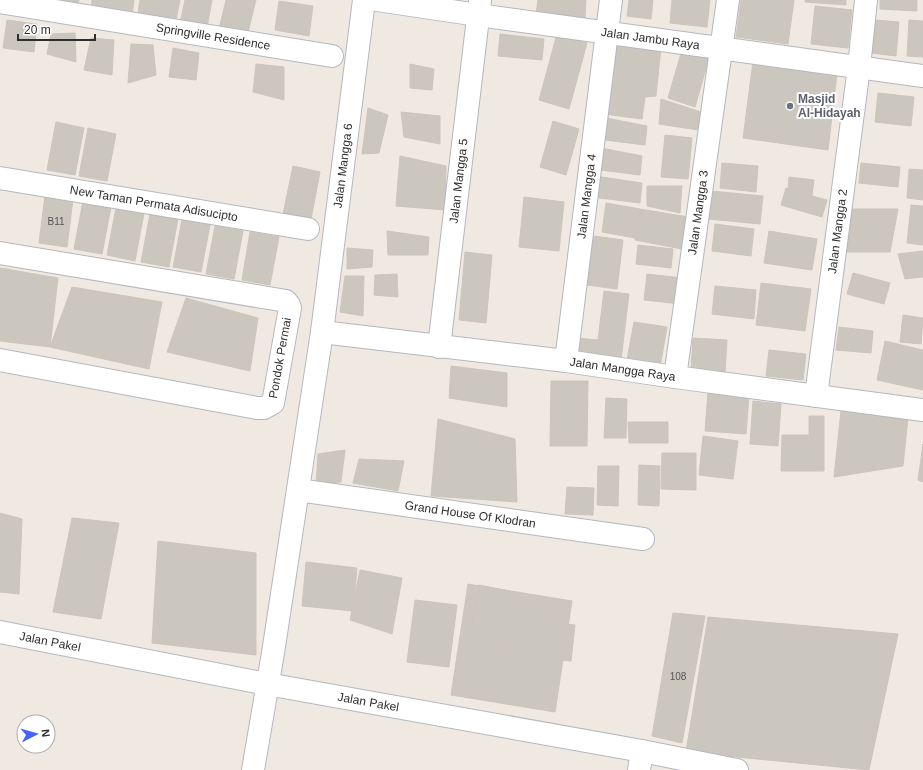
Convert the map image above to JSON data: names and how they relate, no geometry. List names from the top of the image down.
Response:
{
  "streets": {
    "street": [
      "Springville Residence",
      "Jalan Jambu Raya",
      "Jalan Mangga 6",
      "Jalan Mangga 5",
      "Jalan Mangga 4",
      "New Taman Permata Adisucipto",
      "Jalan Mangga 3",
      "Jalan Mangga 2",
      "Pondok Permai",
      "Jalan Mangga Raya",
      "Grand House Of Klodran",
      "Jalan Pakel"
    ]
  },
  "crossings": [
    ["Jalan Jambu Raya", "Jalan Mangga 5"],
    ["Jalan Jambu Raya", "Jalan Mangga 4"],
    ["Jalan Jambu Raya", "Jalan Mangga 3"],
    ["Jalan Jambu Raya", "Jalan Mangga 2"],
    ["Jalan Mangga 6", "Jalan Mangga Raya"],
    ["Jalan Mangga 6", "Grand House Of Klodran"],
    ["Jalan Mangga 6", "Jalan Pakel"],
    ["Jalan Mangga 5", "Jalan Mangga Raya"],
    ["Jalan Mangga 4", "Jalan Mangga Raya"],
    ["Jalan Mangga 3", "Jalan Mangga Raya"],
    ["Jalan Mangga 2", "Jalan Mangga Raya"]
  ],
  "places": ["Masjid Al-Hidayah"],
  "house_numbers": ["B11", "108"],
  "scale_bar": "20 m",
  "north": "right"
}
